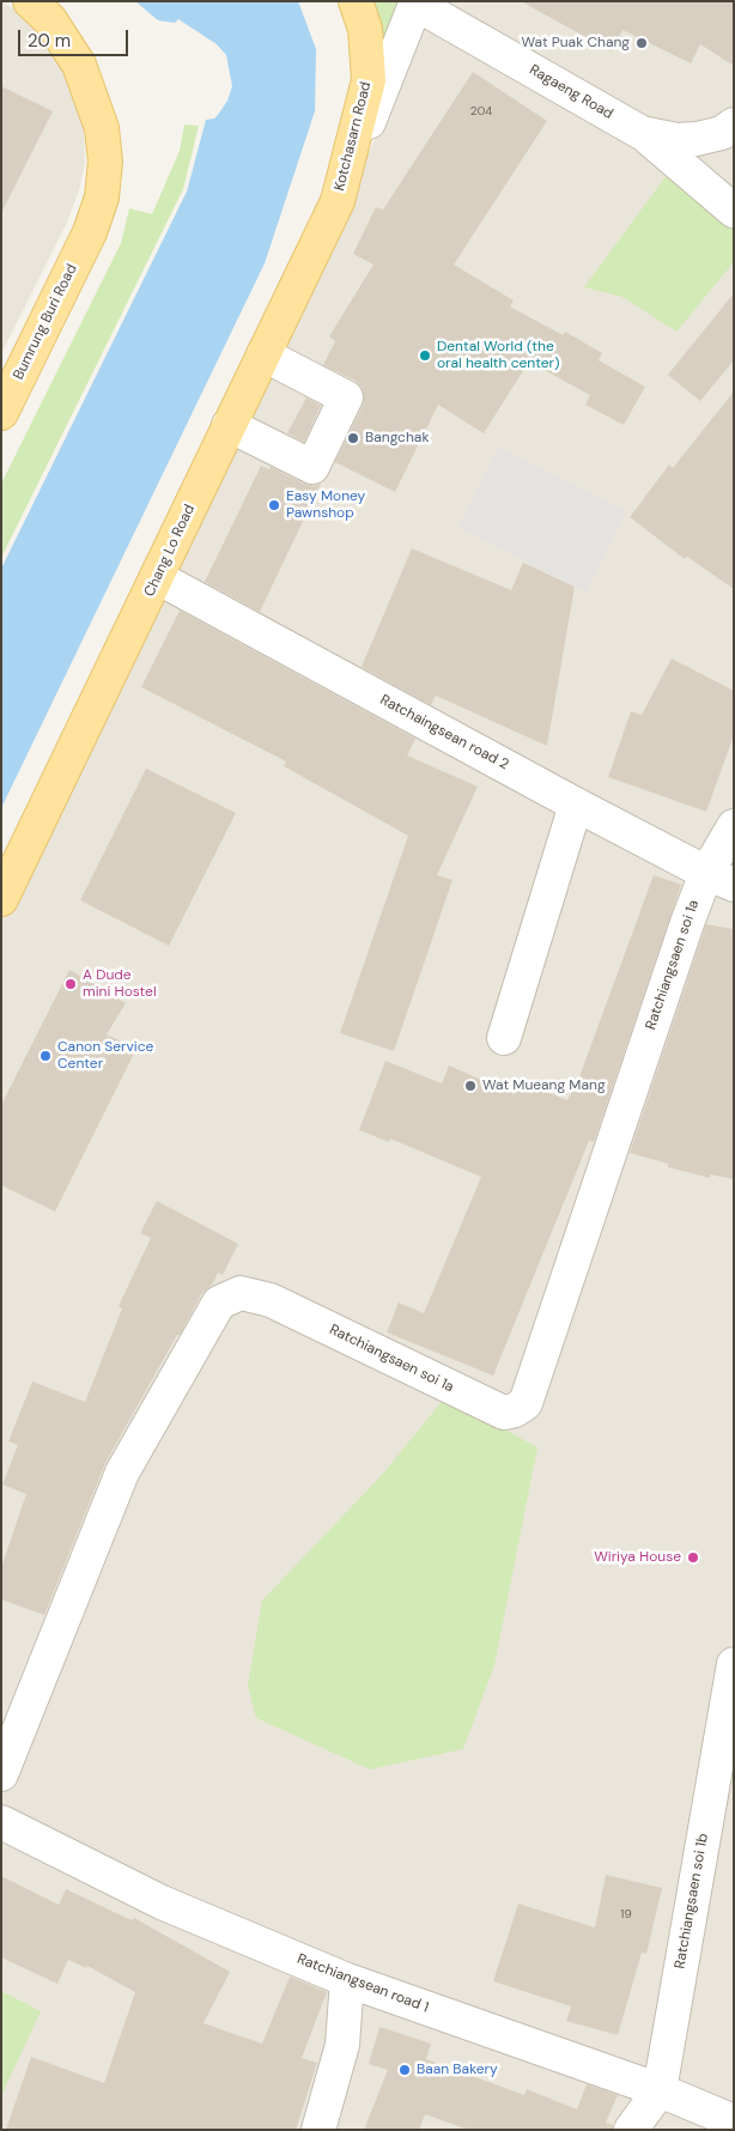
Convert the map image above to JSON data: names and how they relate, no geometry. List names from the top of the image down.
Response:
{
  "streets": {
    "main road": ["Kotchasarn Road", "Bumrung Buri Road", "Chang Lo Road"],
    "street": [
      "Ragaeng Road",
      "Ratchaingsean road 2",
      "Ratchiangsaen soi 1a",
      "Ratchiangsaen soi 1b",
      "Ratchiangsean road 1"
    ]
  },
  "crossings": [
    ["Kotchasarn Road", "Chang Lo Road"],
    ["Chang Lo Road", "Ratchaingsean road 2"],
    ["Ratchaingsean road 2", "Ratchiangsaen soi 1a"],
    ["Ratchiangsaen soi 1b", "Ratchiangsean road 1"]
  ],
  "places": [
    "Wat Puak Chang",
    "Dental World (the oral health center)",
    "Bangchak",
    "Easy Money Pawnshop",
    "A Dude mini Hostel",
    "Canon Service Center",
    "Wat Mueang Mang",
    "Wiriya House",
    "Baan Bakery"
  ],
  "house_numbers": ["204", "19"],
  "scale_bar": "20 m"
}
